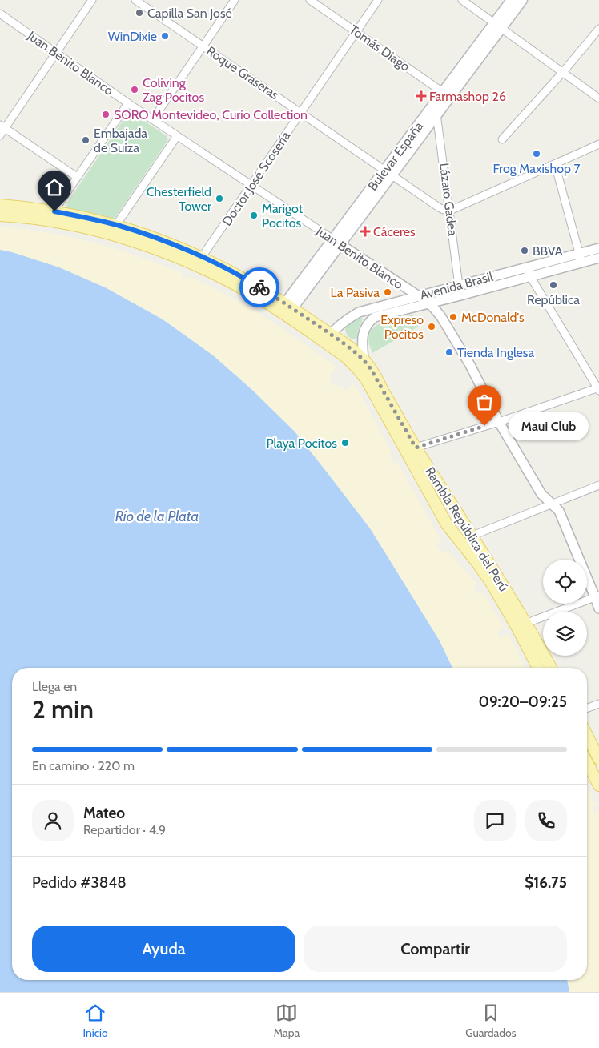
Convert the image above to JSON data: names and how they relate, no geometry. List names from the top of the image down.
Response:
{
  "streets": {
    "main road": ["Bulevar España", "Rambla República del Perú"],
    "street": [
      "Tomás Diago",
      "Juan Benito Blanco",
      "Roque Graseras",
      "Doctor José Scosería",
      "Lázaro Gadea",
      "Avenida Brasil"
    ]
  },
  "crossings": [
    ["Tomás Diago", "Bulevar España"],
    ["Tomás Diago", "Doctor José Scosería"],
    ["Juan Benito Blanco", "Bulevar España"],
    ["Juan Benito Blanco", "Doctor José Scosería"],
    ["Juan Benito Blanco", "Avenida Brasil"],
    ["Roque Graseras", "Bulevar España"],
    ["Roque Graseras", "Doctor José Scosería"],
    ["Roque Graseras", "Lázaro Gadea"],
    ["Bulevar España", "Lázaro Gadea"],
    ["Bulevar España", "Rambla República del Perú"],
    ["Doctor José Scosería", "Rambla República del Perú"],
    ["Lázaro Gadea", "Avenida Brasil"],
    ["Avenida Brasil", "Rambla República del Perú"]
  ],
  "water": ["Río de la Plata"],
  "places": {
    "other": [
      "Capilla San José",
      "WinDixie",
      "Coliving Zag Pocitos",
      "SORO Montevideo, Curio Collection",
      "Embajada de Suiza",
      "Frog Maxishop 7",
      "Chesterfield Tower",
      "Marigot Pocitos",
      "BBVA",
      "República",
      "La Pasiva",
      "McDonald's",
      "Expreso Pocitos",
      "Tienda Inglesa",
      "Maui Club",
      "Playa Pocitos"
    ],
    "health": ["Farmashop 26", "Cáceres"]
  },
  "page": {
    "bubble": "Maui Club",
    "heading": ["2 min", "Llega en", "09:20–09:25"],
    "panel": [
      "Mateo",
      "Repartidor · 4.9",
      "Pedido #3848",
      "$16.75"
    ],
    "bar": "En camino · 220 m",
    "buttons": ["Ayuda", "Compartir"],
    "tabs": ["Inicio", "Mapa", "Guardados"]
  }
}
